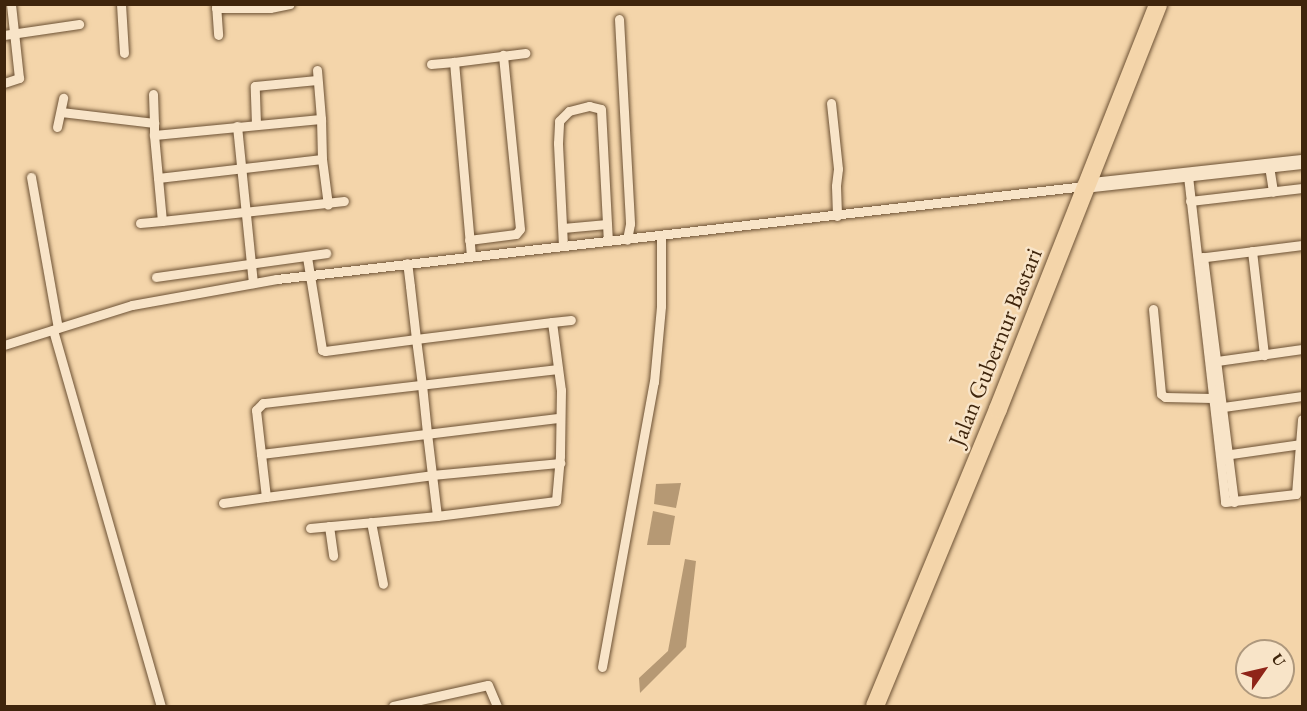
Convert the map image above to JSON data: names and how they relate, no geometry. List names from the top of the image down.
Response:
{
  "streets": {
    "highway": ["Jalan Gubernur Bastari"]
  },
  "north": "top right"
}
